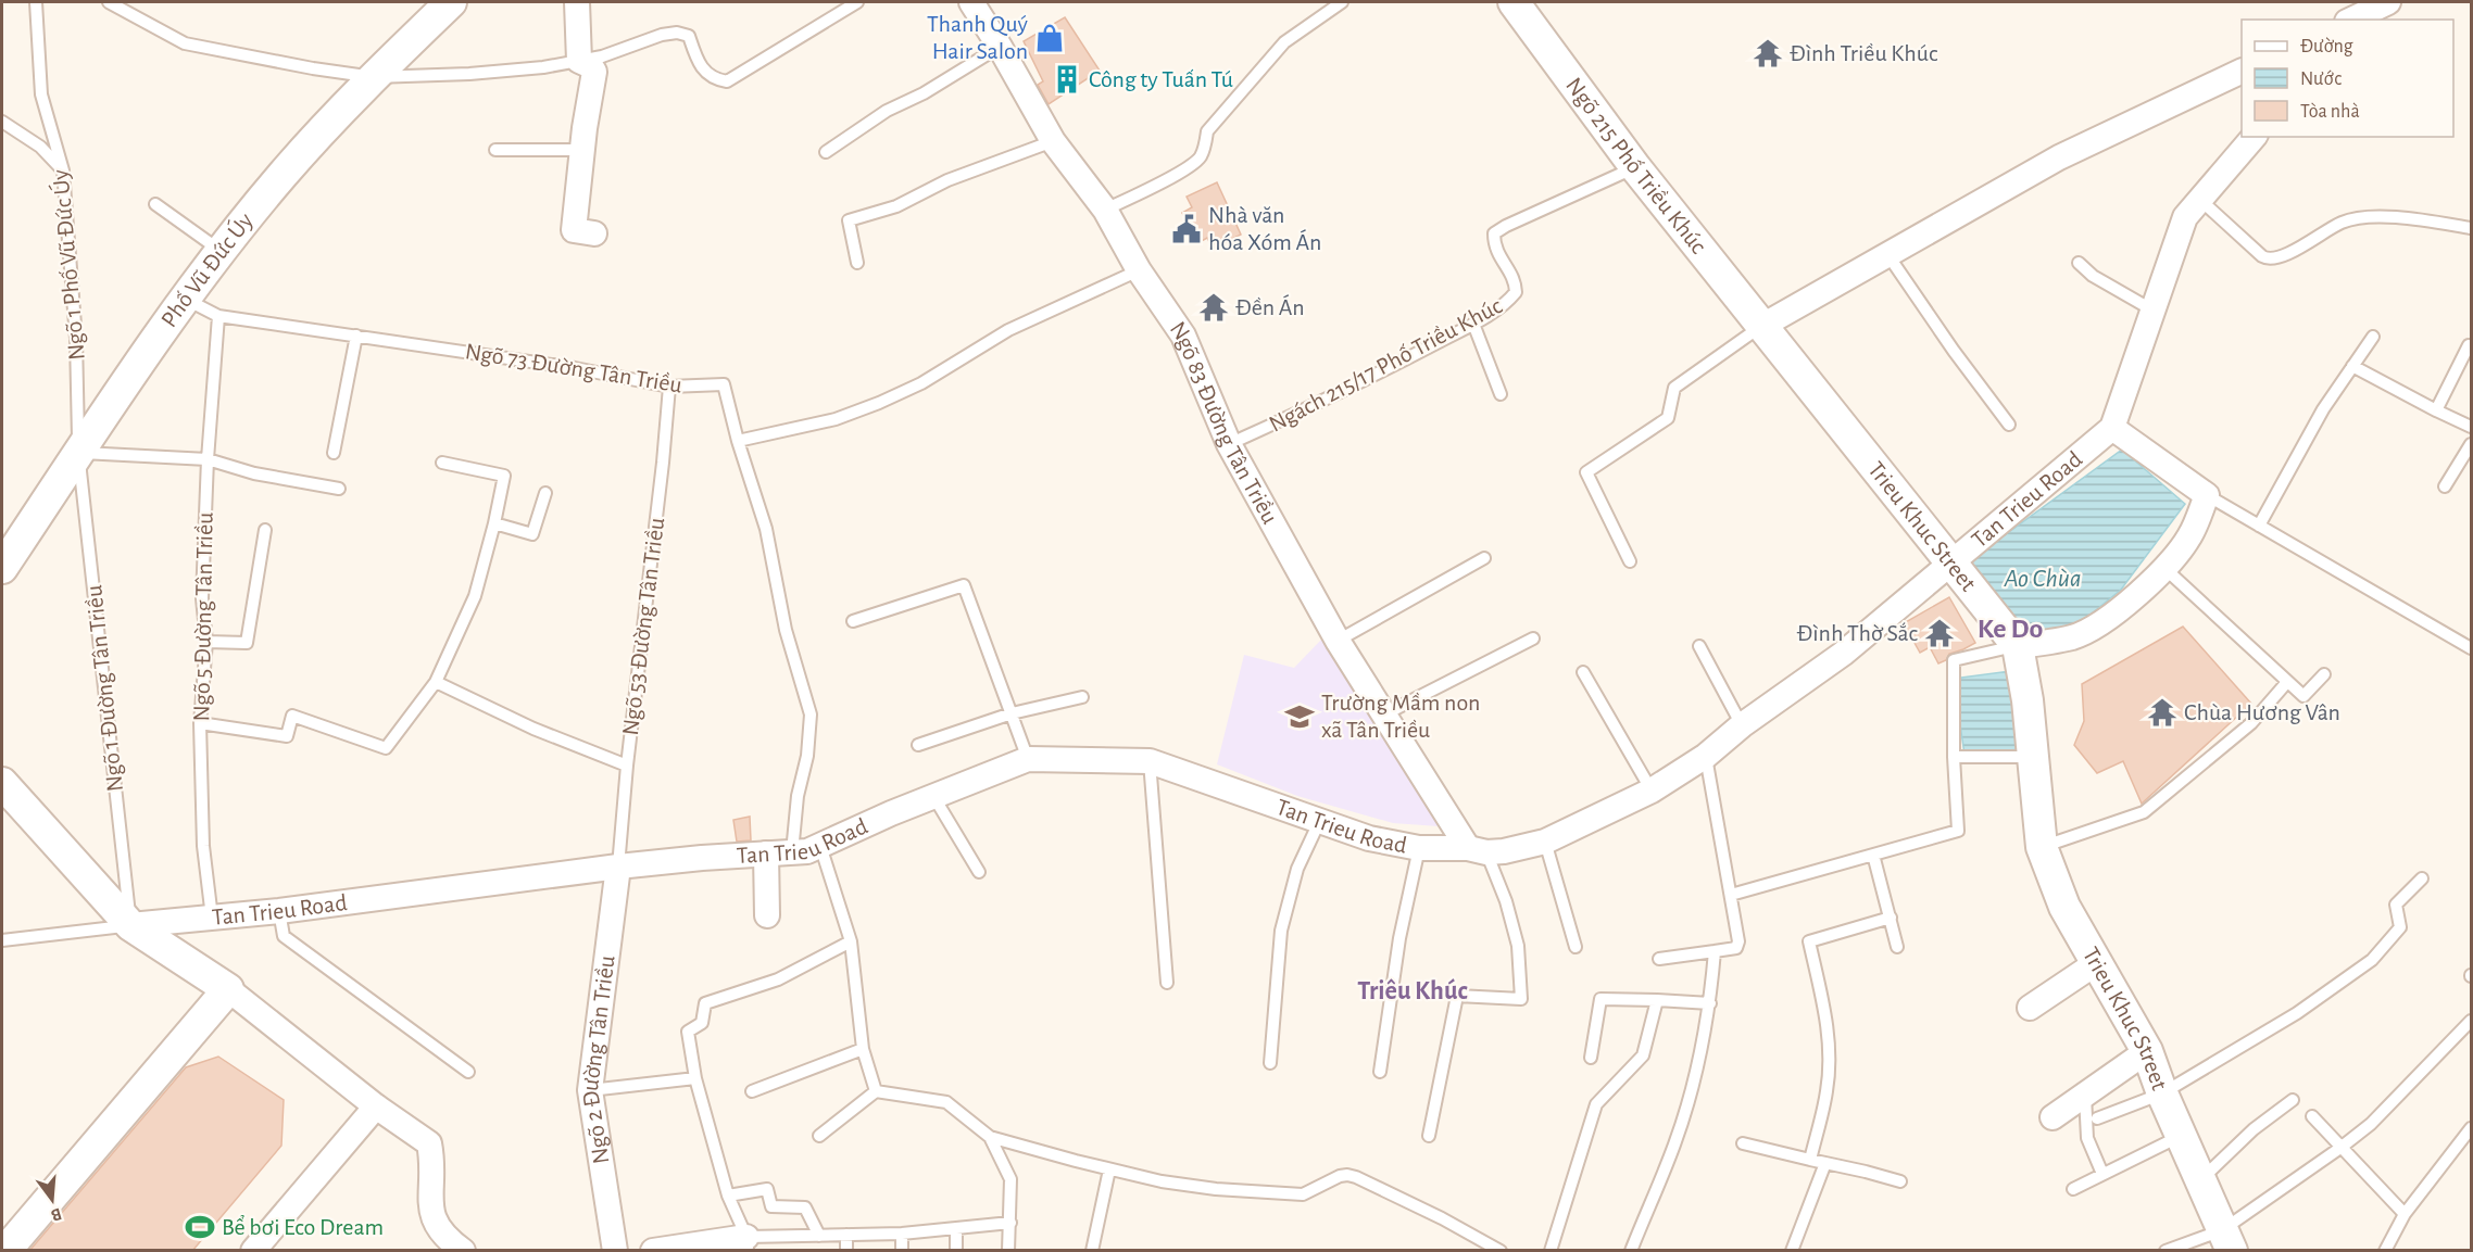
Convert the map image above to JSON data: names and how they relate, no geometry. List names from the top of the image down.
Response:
{
  "streets": {
    "street": [
      "Ngõ 215 Phố Triều Khúc",
      "Phố Vũ Đức Úy",
      "Ngõ 83 Đường Tân Triều",
      "Tan Trieu Road",
      "Trieu Khuc Street",
      "Ngõ 2 Đường Tân Triều"
    ],
    "lane": [
      "Ngõ 1 Phố Vũ Đức Úy",
      "Ngách 215/17 Phố Triều Khúc",
      "Ngõ 73 Đường Tân Triều",
      "Ngõ 5 Đường Tân Triều",
      "Ngõ 53 Đường Tân Triều",
      "Ngõ 1 Đường Tân Triều"
    ]
  },
  "crossings": [
    ["Ngõ 215 Phố Triều Khúc", "Ngách 215/17 Phố Triều Khúc"],
    ["Ngõ 215 Phố Triều Khúc", "Trieu Khuc Street"],
    ["Ngõ 1 Phố Vũ Đức Úy", "Phố Vũ Đức Úy"],
    ["Ngõ 1 Phố Vũ Đức Úy", "Ngõ 1 Đường Tân Triều"],
    ["Phố Vũ Đức Úy", "Ngõ 73 Đường Tân Triều"],
    ["Phố Vũ Đức Úy", "Ngõ 1 Đường Tân Triều"],
    ["Ngách 215/17 Phố Triều Khúc", "Ngõ 83 Đường Tân Triều"],
    ["Ngõ 73 Đường Tân Triều", "Tan Trieu Road"],
    ["Ngõ 73 Đường Tân Triều", "Ngõ 5 Đường Tân Triều"],
    ["Ngõ 73 Đường Tân Triều", "Ngõ 53 Đường Tân Triều"],
    ["Ngõ 83 Đường Tân Triều", "Tan Trieu Road"],
    ["Tan Trieu Road", "Trieu Khuc Street"],
    ["Tan Trieu Road", "Ngõ 5 Đường Tân Triều"],
    ["Tan Trieu Road", "Ngõ 53 Đường Tân Triều"],
    ["Tan Trieu Road", "Ngõ 1 Đường Tân Triều"],
    ["Tan Trieu Road", "Ngõ 2 Đường Tân Triều"],
    ["Ngõ 53 Đường Tân Triều", "Ngõ 2 Đường Tân Triều"]
  ],
  "districts": ["Ke Do", "Triêu Khúc"],
  "water": ["Ao Chùa"],
  "places": {
    "shop": ["Thanh Quý Hair Salon"],
    "temple": [
      "Đình Triều Khúc",
      "Đền Án",
      "Đình Thờ Sắc",
      "Chùa Hương Vân"
    ],
    "building": ["Công ty Tuấn Tú"],
    "public building": ["Nhà văn hóa Xóm Án"],
    "school or university": ["Trường Mầm non xã Tân Triều"],
    "sports": ["Bể bơi Eco Dream"]
  },
  "legend": ["Đường", "Nước", "Tòa nhà"],
  "north": "bottom"
}
